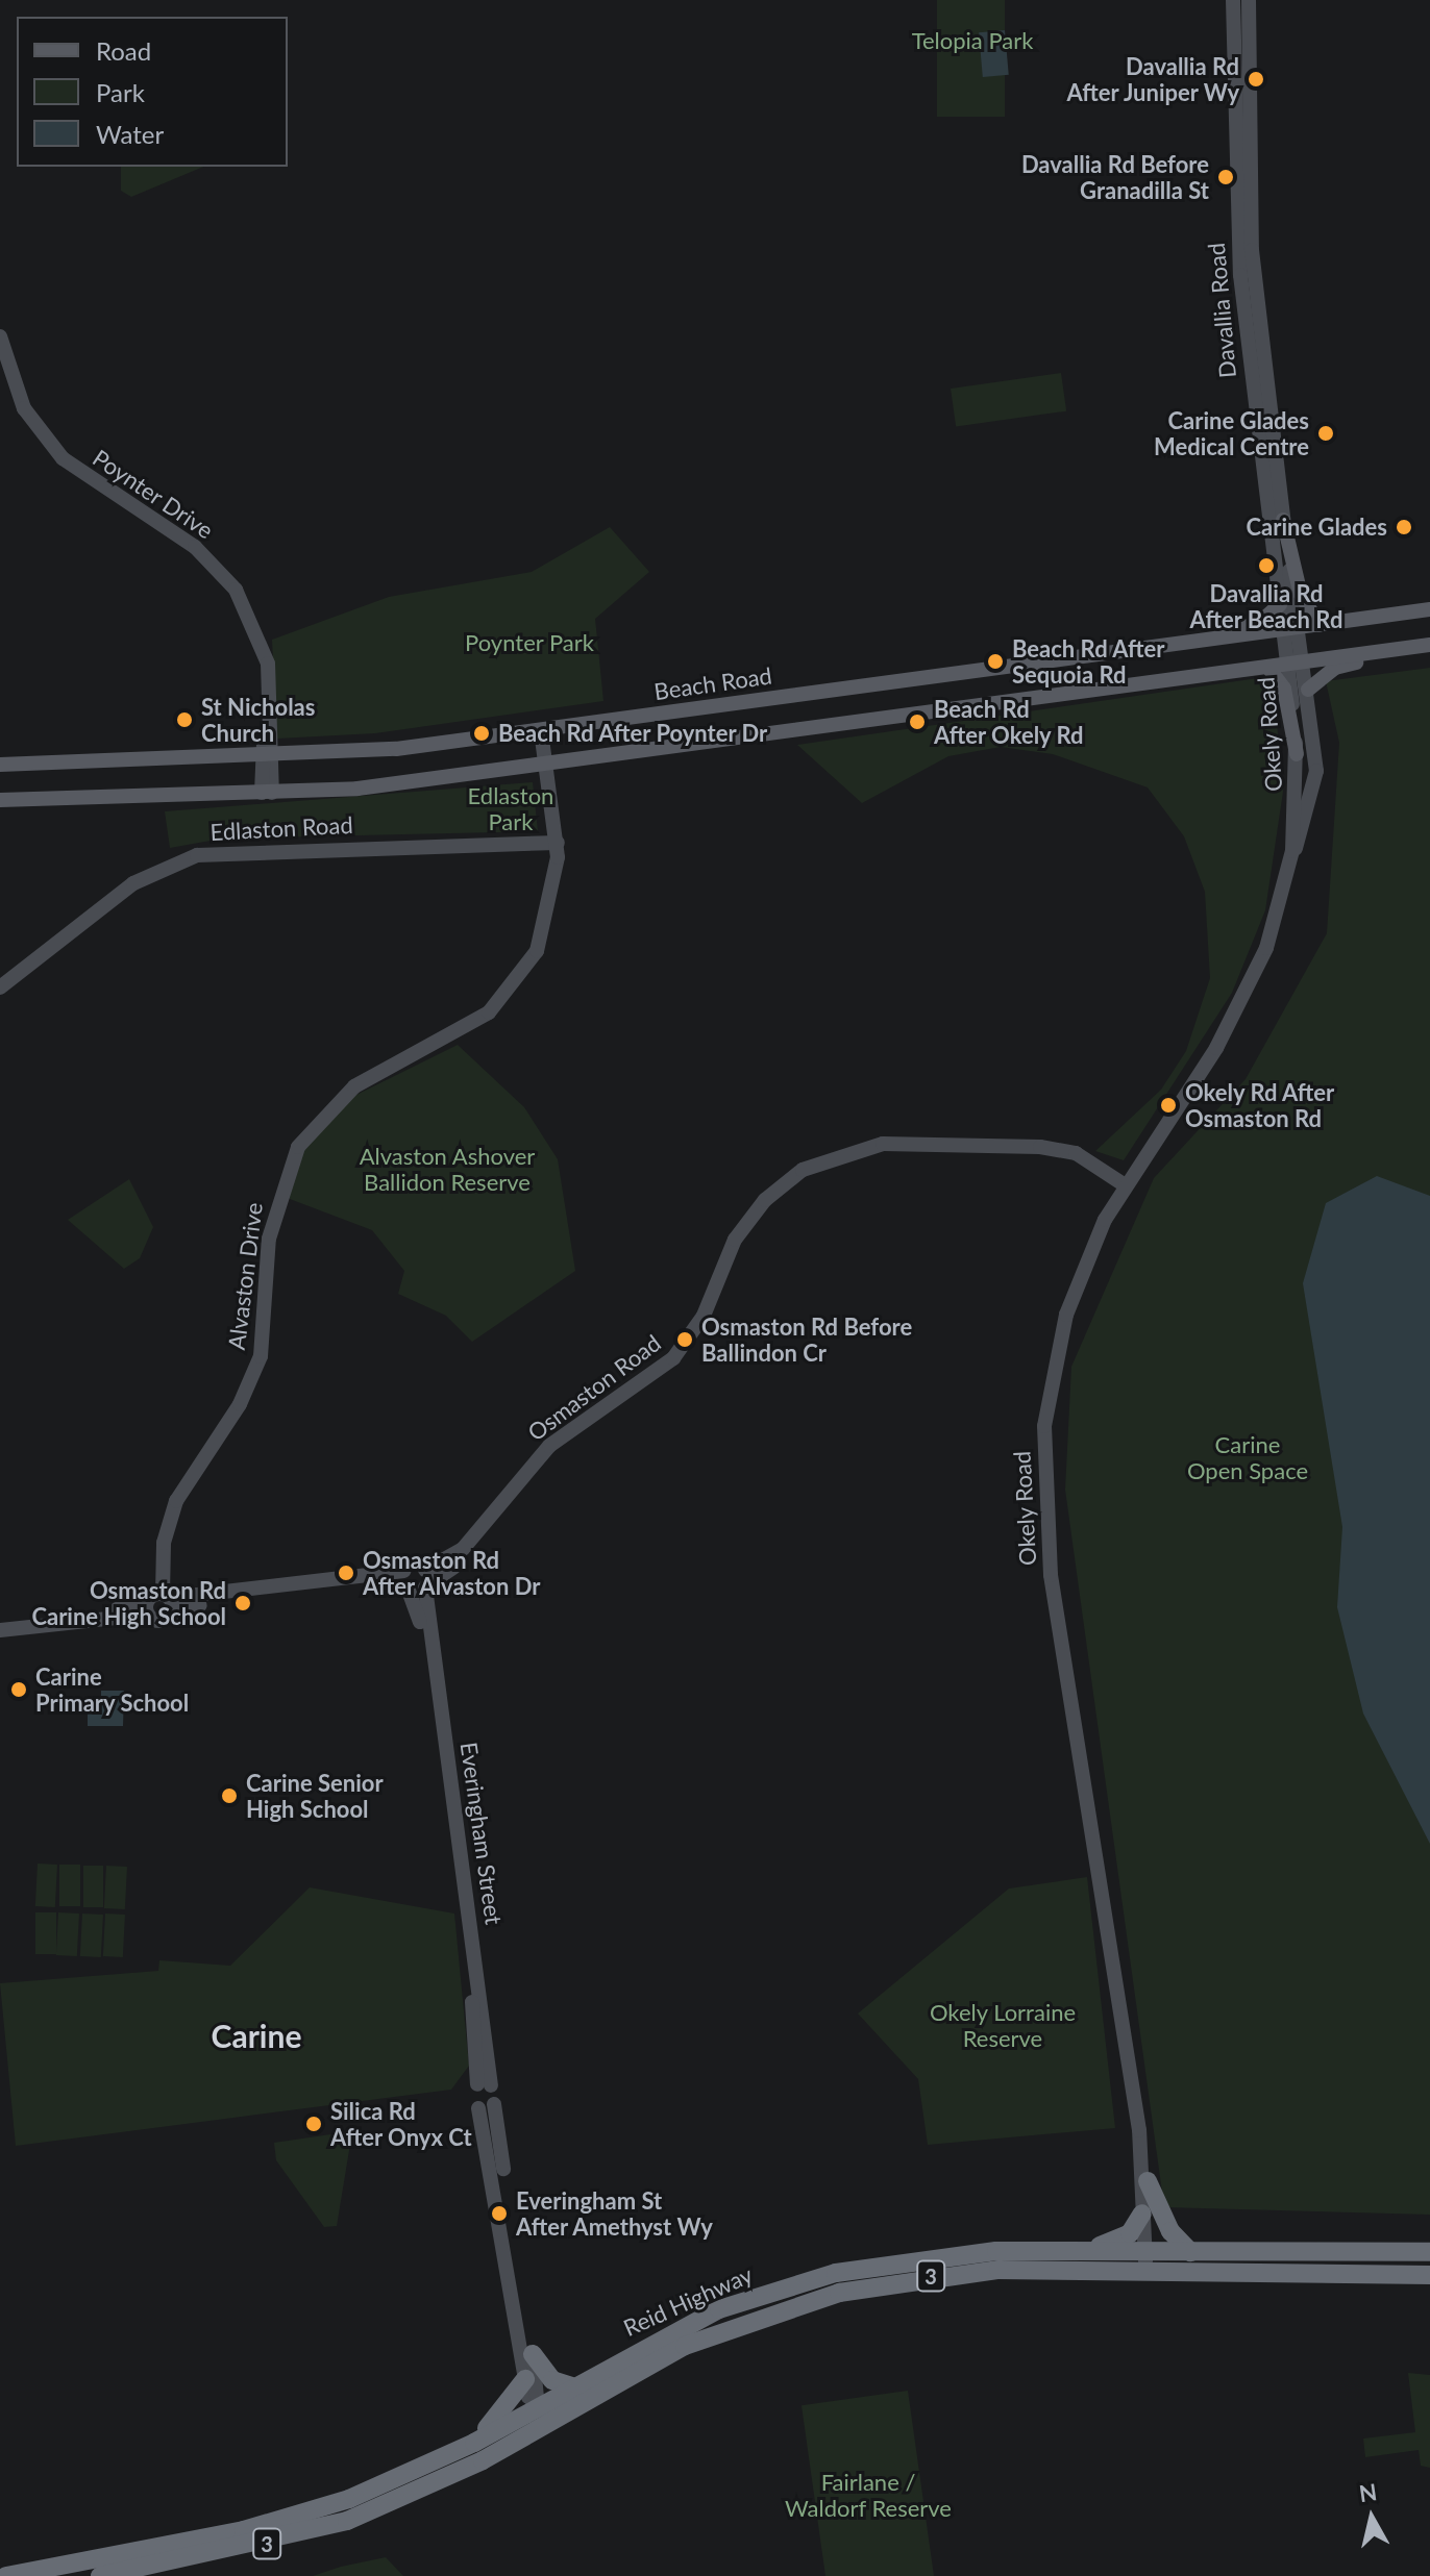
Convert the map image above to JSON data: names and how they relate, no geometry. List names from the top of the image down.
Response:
{
  "streets": {
    "highway": ["3", "Reid Highway"],
    "main road": ["Beach Road"],
    "street": [
      "Davallia Road",
      "Poynter Drive",
      "Okely Road",
      "Edlaston Road",
      "Alvaston Drive",
      "Osmaston Road",
      "Everingham Street"
    ]
  },
  "crossings": [
    ["Davallia Road", "Beach Road"],
    ["Davallia Road", "Okely Road"],
    ["Poynter Drive", "Beach Road"],
    ["Beach Road", "Alvaston Drive"],
    ["Okely Road", "Osmaston Road"],
    ["Okely Road", "Reid Highway"],
    ["Edlaston Road", "Alvaston Drive"],
    ["Osmaston Road", "Everingham Street"],
    ["Everingham Street", "Reid Highway"]
  ],
  "districts": ["Carine"],
  "parks": [
    "Telopia Park",
    "Poynter Park",
    "Edlaston Park",
    "Alvaston Ashover Ballidon Reserve",
    "Carine Open Space",
    "Okely Lorraine Reserve",
    "Fairlane / Waldorf Reserve"
  ],
  "places": [
    "Davallia Rd After Juniper Wy",
    "Davallia Rd Before Granadilla St",
    "Carine Glades Medical Centre",
    "Carine Glades",
    "Davallia Rd After Beach Rd",
    "Beach Rd After Sequoia Rd",
    "St Nicholas Church",
    "Beach Rd After Okely Rd",
    "Beach Rd After Poynter Dr",
    "Okely Rd After Osmaston Rd",
    "Osmaston Rd Before Ballindon Cr",
    "Osmaston Rd After Alvaston Dr",
    "Osmaston Rd Carine High School",
    "Carine Primary School",
    "Carine Senior High School",
    "Silica Rd After Onyx Ct",
    "Everingham St After Amethyst Wy"
  ],
  "legend": ["Road", "Park", "Water"],
  "north": "top"
}
